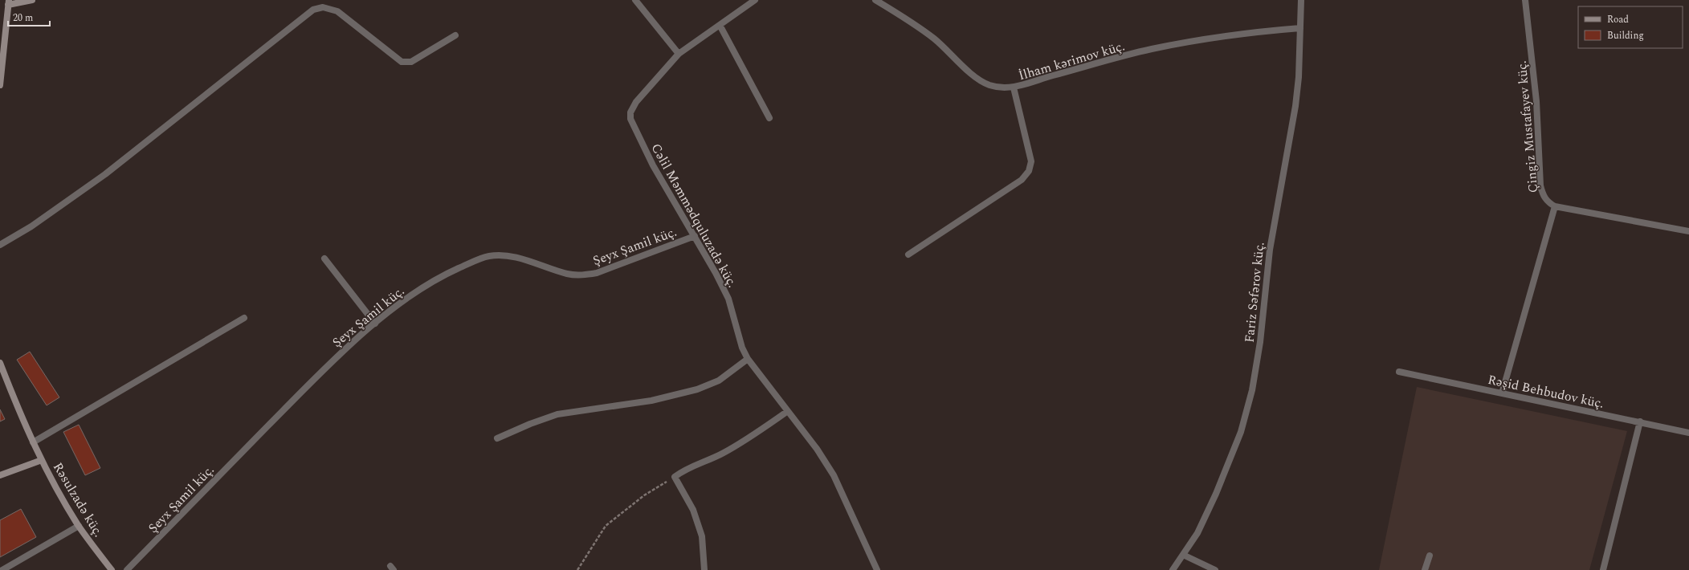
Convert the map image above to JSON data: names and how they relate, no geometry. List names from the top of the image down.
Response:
{
  "streets": {
    "main road": ["Rəsulzadə küç."],
    "street": [
      "İlham kərimov küç.",
      "Çingiz Mustafayev küç.",
      "Cəlil Məmmədquluzadə küç.",
      "Şeyx Şamil küç.",
      "Fariz Səfərov küç.",
      "Rəşid Behbudov küç."
    ]
  },
  "crossings": [
    ["İlham kərimov küç.", "Fariz Səfərov küç."],
    ["Cəlil Məmmədquluzadə küç.", "Şeyx Şamil küç."]
  ],
  "legend": ["Road", "Building"],
  "scale_bar": "20 m"
}
